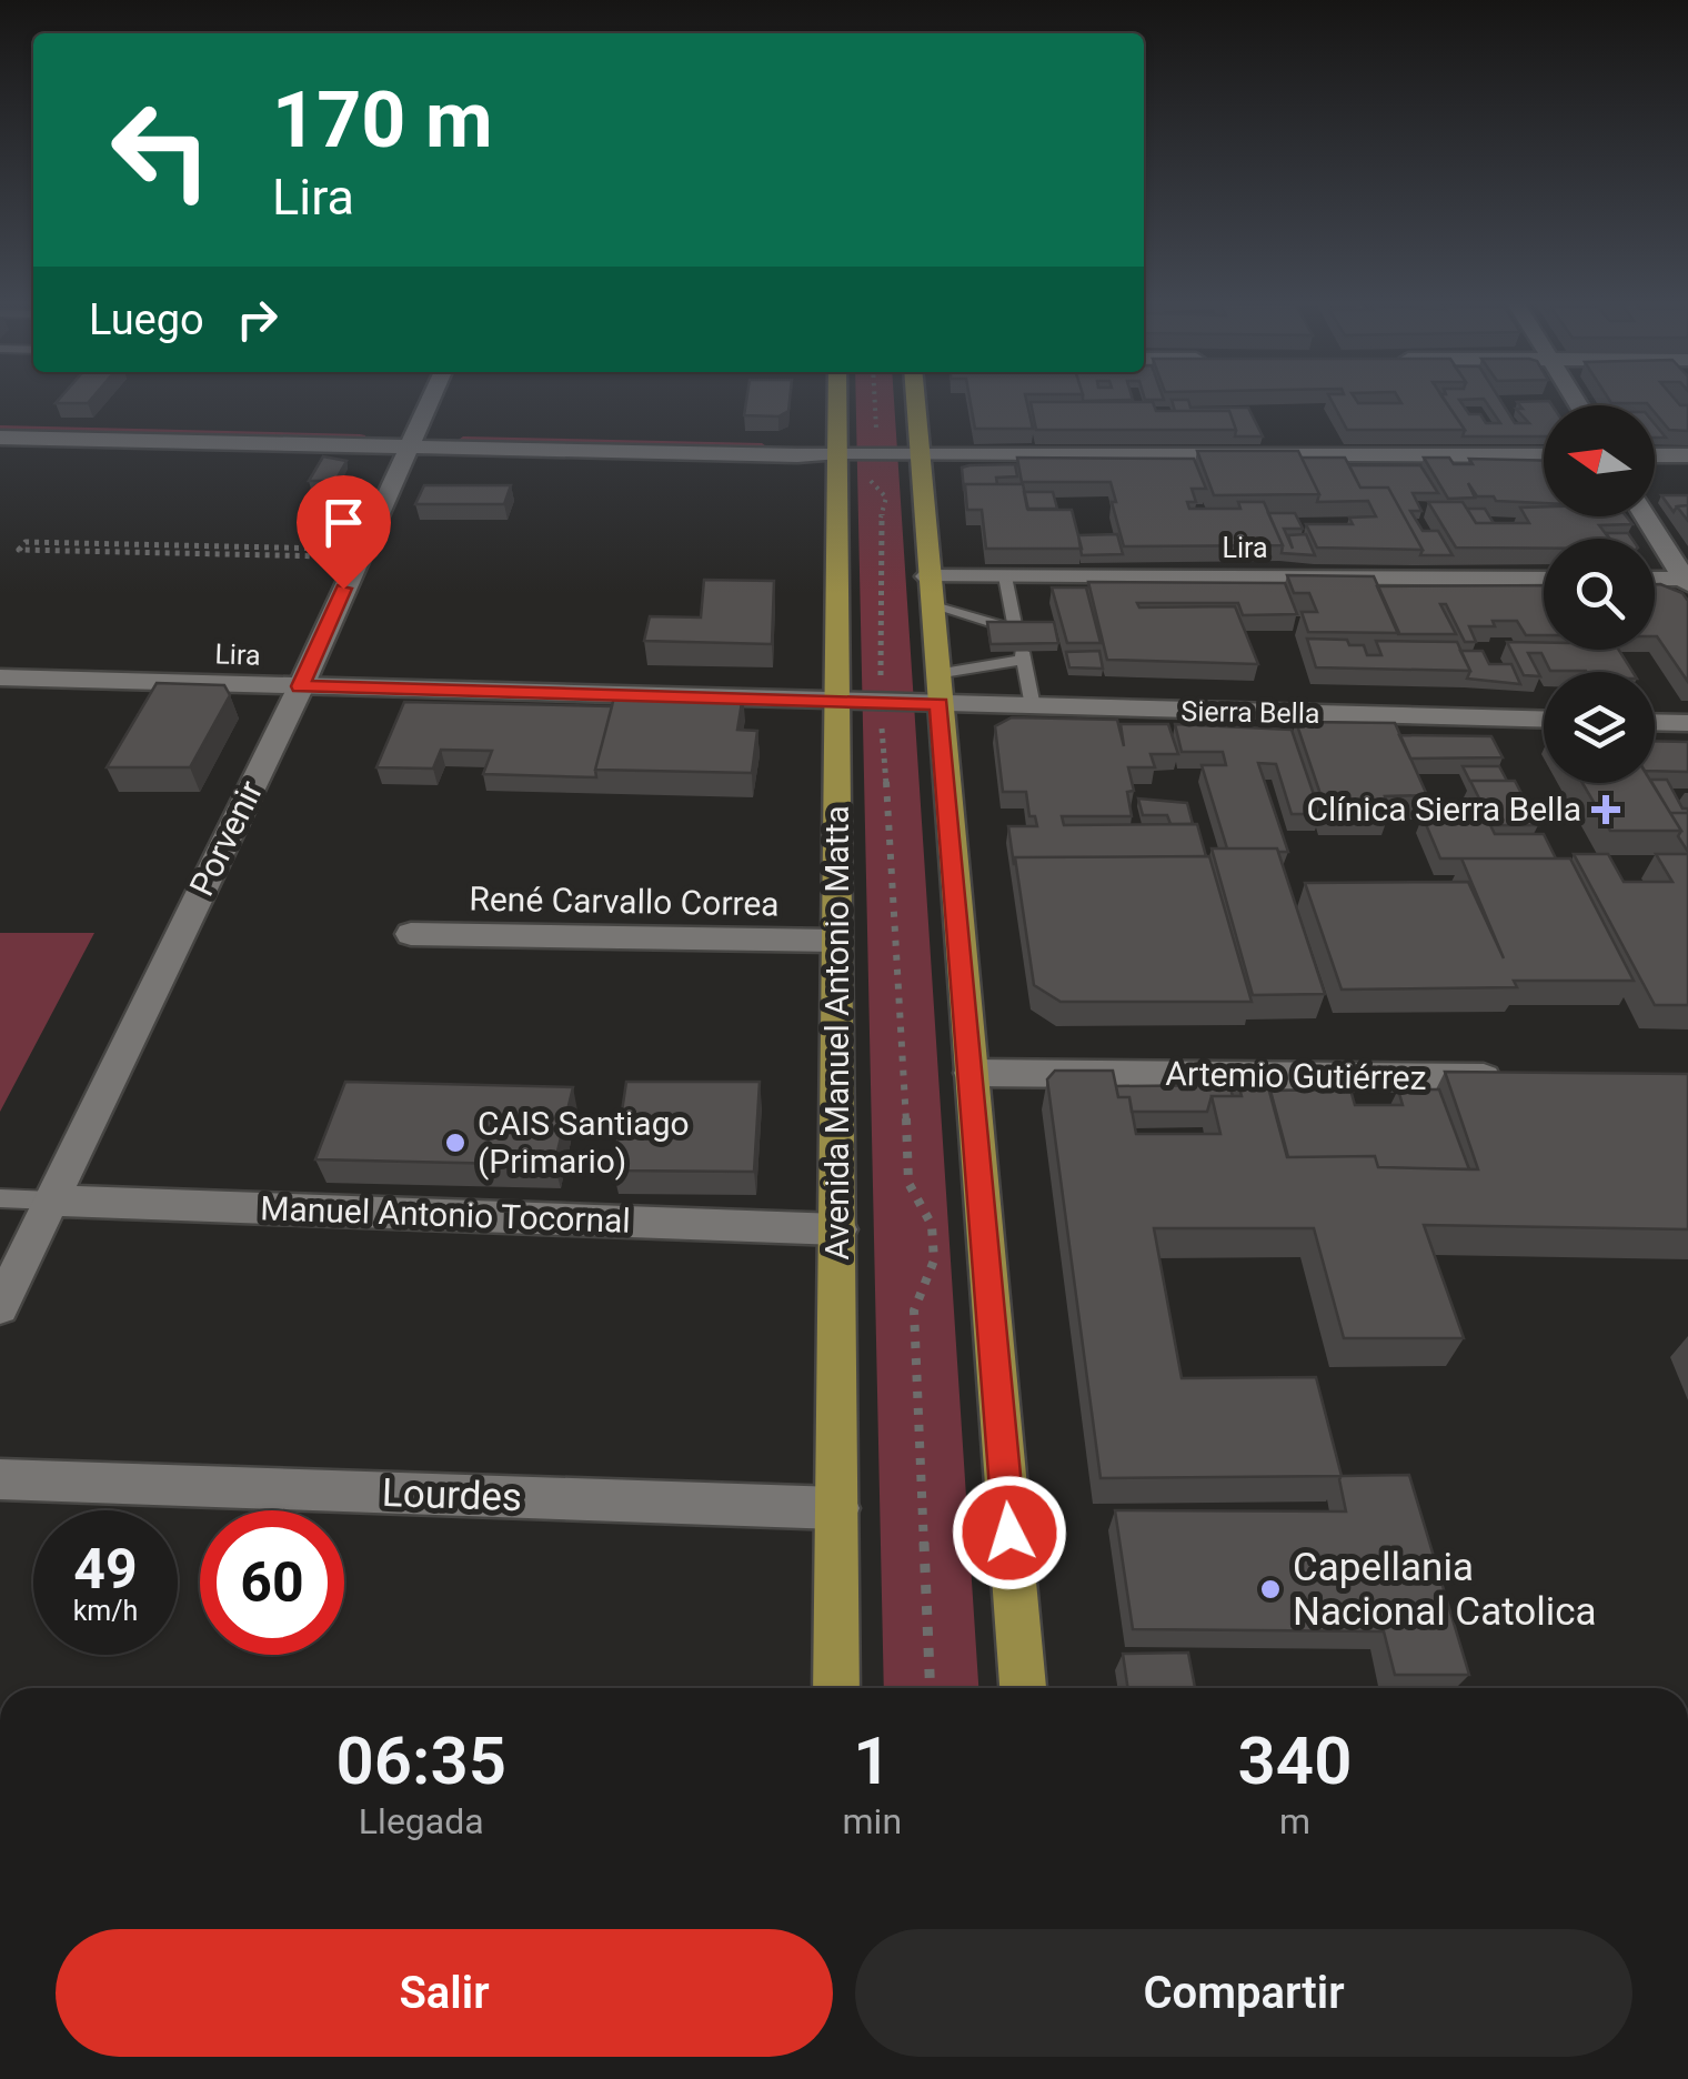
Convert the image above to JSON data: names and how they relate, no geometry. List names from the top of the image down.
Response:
{
  "streets": {
    "main road": ["Avenida Manuel Antonio Matta"],
    "street": [
      "Lira",
      "Sierra Bella",
      "Porvenir",
      "René Carvallo Correa",
      "Artemio Gutiérrez",
      "Manuel Antonio Tocornal",
      "Lourdes"
    ]
  },
  "crossings": [
    ["Lira", "Sierra Bella"],
    ["Lira", "Porvenir"],
    ["Lira", "Avenida Manuel Antonio Matta"],
    ["Porvenir", "Manuel Antonio Tocornal"],
    ["René Carvallo Correa", "Avenida Manuel Antonio Matta"],
    ["Avenida Manuel Antonio Matta", "Manuel Antonio Tocornal"],
    ["Avenida Manuel Antonio Matta", "Lourdes"]
  ],
  "places": {
    "health": ["Clínica Sierra Bella"],
    "other": ["CAIS Santiago (Primario)", "Capellania Nacional Catolica"]
  },
  "north": "left",
  "page": {
    "turn": ["170 m", "Lira"],
    "then": "Luego",
    "speed": "49 km/h",
    "limit": "60",
    "eta": [
      "06:35",
      "Llegada",
      "1",
      "min",
      "340",
      "m"
    ],
    "buttons": ["Salir", "Compartir"]
  }
}
